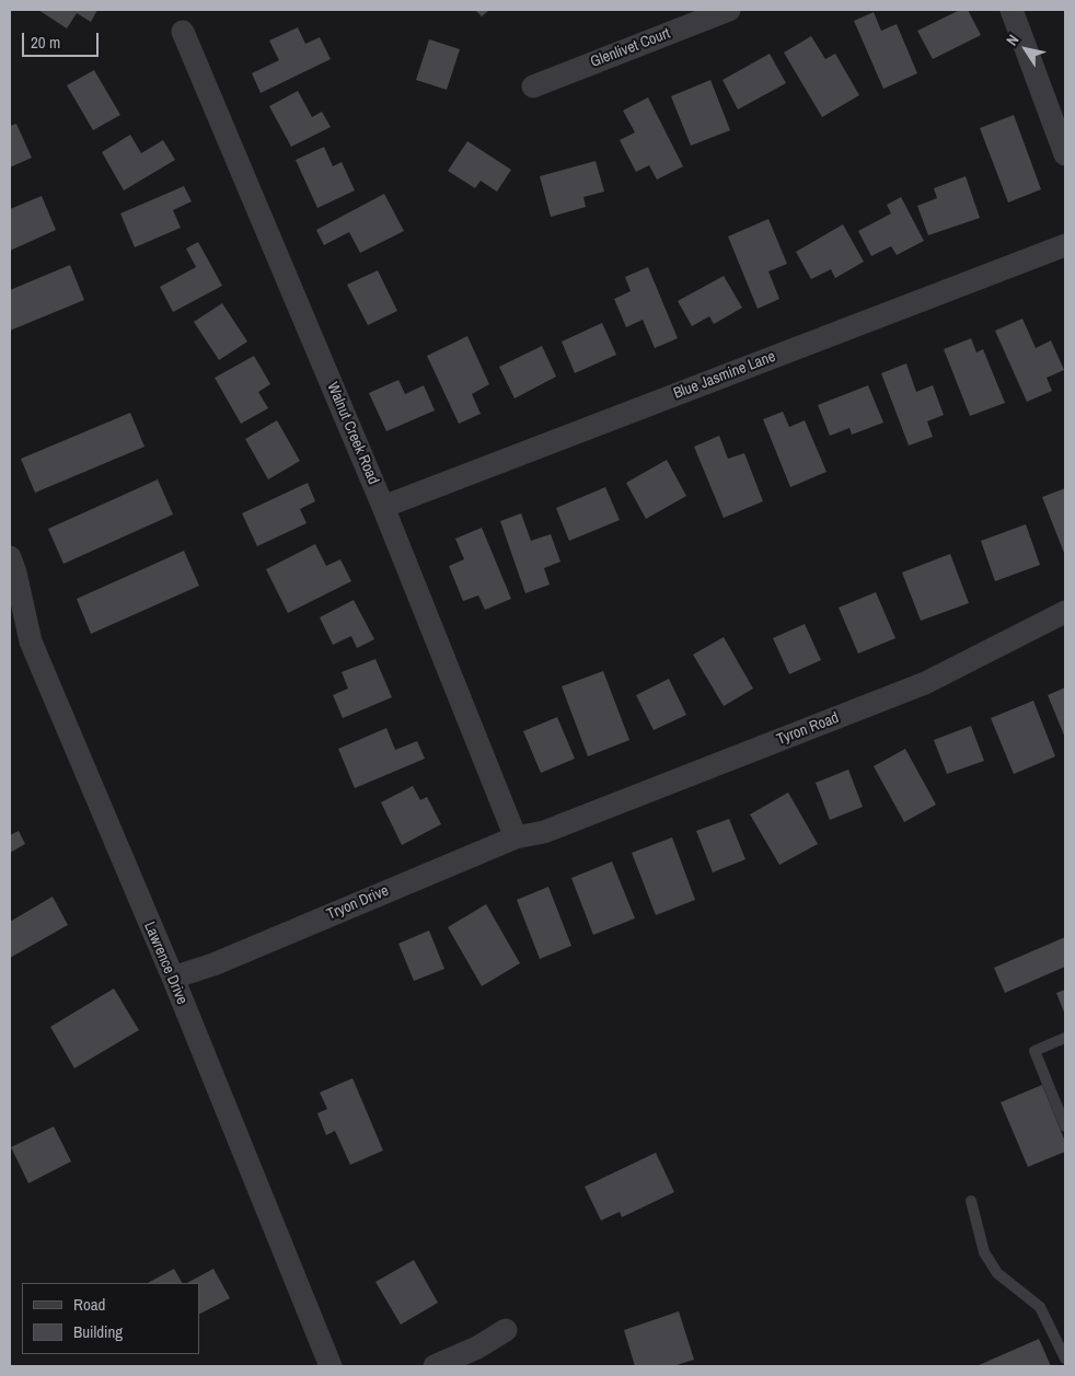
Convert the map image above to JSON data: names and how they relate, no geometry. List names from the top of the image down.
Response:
{
  "streets": {
    "street": [
      "Glenlivet Court",
      "Blue Jasmine Lane",
      "Walnut Creek Road",
      "Tyron Road",
      "Tryon Drive",
      "Lawrence Drive"
    ]
  },
  "crossings": [
    ["Blue Jasmine Lane", "Walnut Creek Road"],
    ["Walnut Creek Road", "Tryon Drive"],
    ["Tyron Road", "Tryon Drive"],
    ["Tryon Drive", "Lawrence Drive"]
  ],
  "legend": ["Road", "Building"],
  "scale_bar": "20 m",
  "north": "top left"
}
